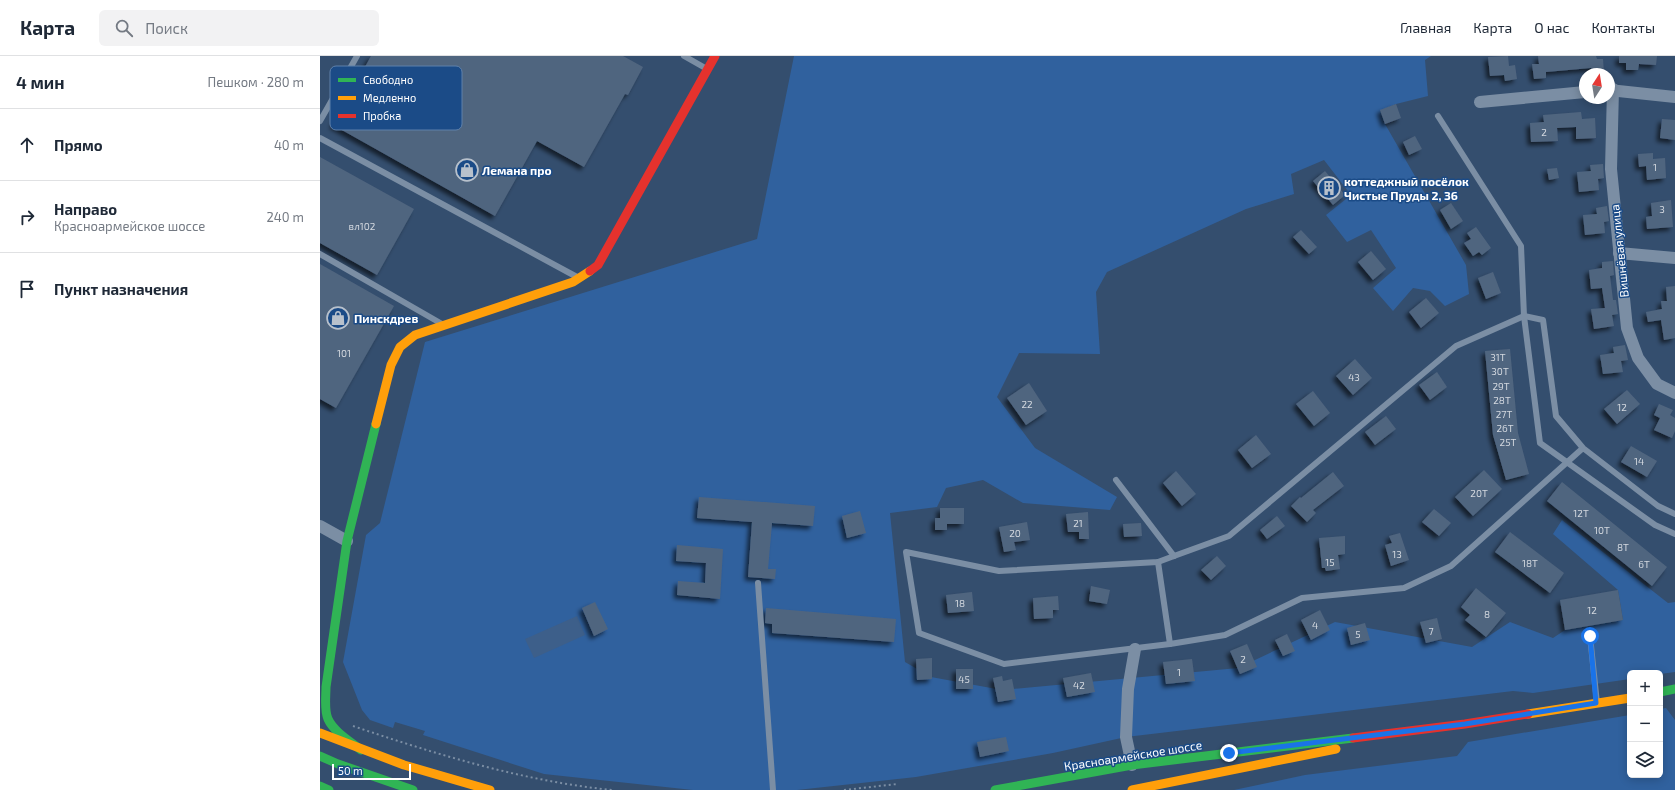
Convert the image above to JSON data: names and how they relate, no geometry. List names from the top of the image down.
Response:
{
  "streets": {
    "main road": ["Красноармейское шоссе"],
    "street": ["Вишнёвая улица"]
  },
  "places": {
    "shop": ["Лемана про", "Пинскдрев"],
    "building": ["коттеджный посёлок Чистые Пруды 2, 36"]
  },
  "house_numbers": [
    "2",
    "1",
    "3",
    "вл102",
    "101",
    "31Т",
    "30Т",
    "43",
    "29Т",
    "28Т",
    "22",
    "12",
    "27Т",
    "26Т",
    "25Т",
    "14",
    "20Т",
    "12Т",
    "21",
    "10Т",
    "20",
    "8Т",
    "13",
    "15",
    "18Т",
    "6Т",
    "18",
    "12",
    "8",
    "4",
    "7",
    "5",
    "2",
    "1",
    "45",
    "42"
  ],
  "legend": ["Свободно", "Медленно", "Пробка"],
  "scale_bar": "50 m",
  "north": "top",
  "page": {
    "header": "Карта",
    "search": "Поиск",
    "nav": [
      "Главная",
      "Карта",
      "О нас",
      "Контакты"
    ],
    "heading": ["4 мин", "Пешком · 280 m"],
    "list": [
      ["Прямо", "40 m"],
      ["Направо", "Красноармейское шоссе", "240 m"],
      "Пункт назначения"
    ],
    "map_buttons": ["+", "−"],
    "scale": "50 m"
  }
}
